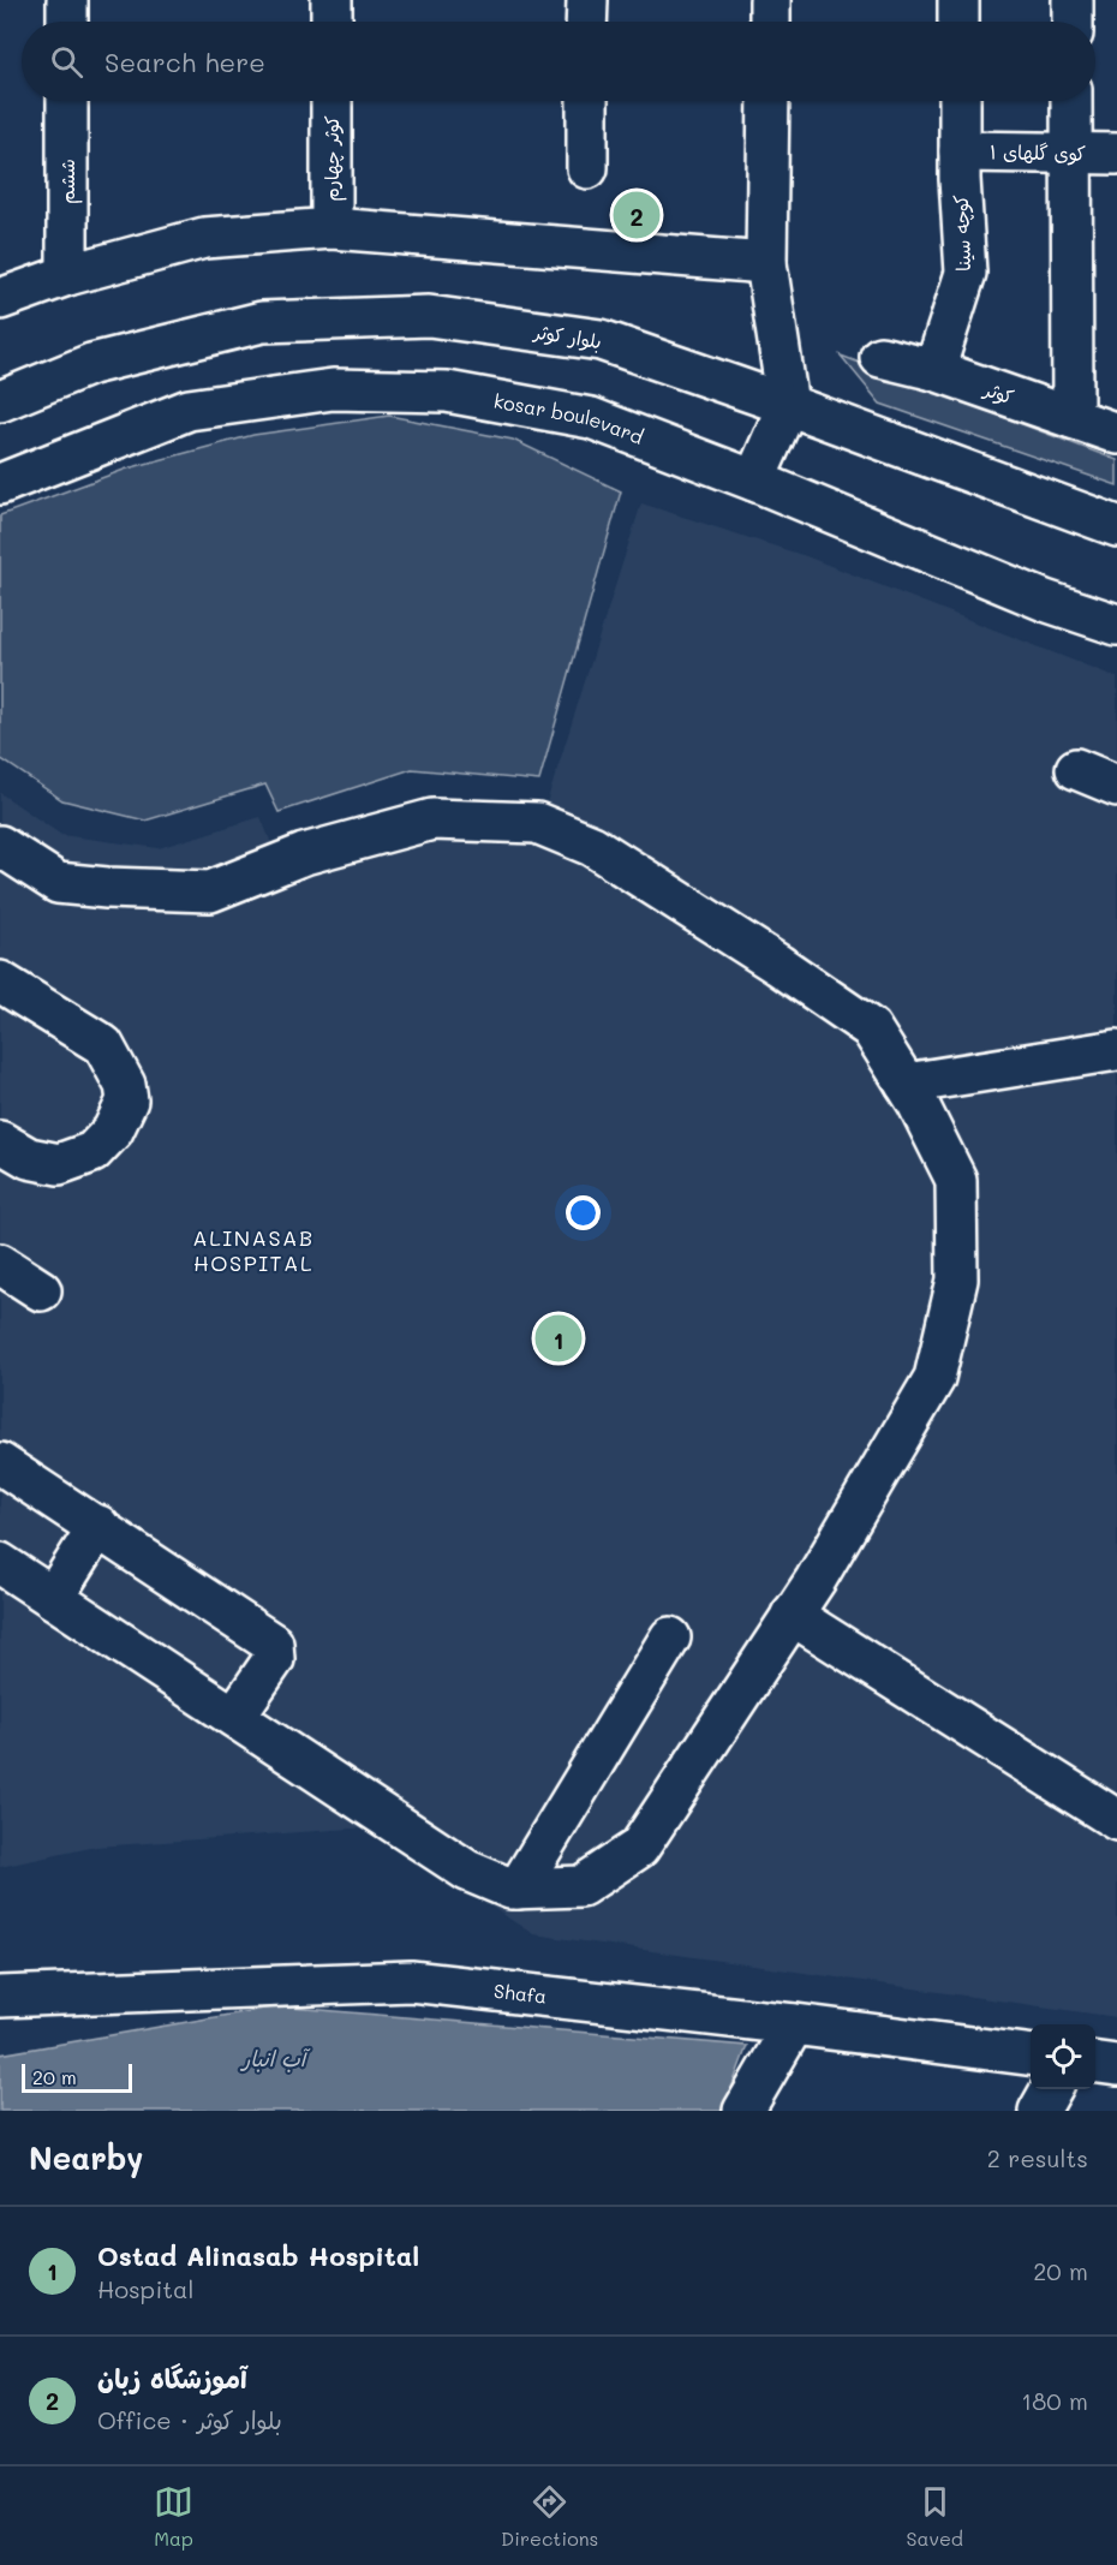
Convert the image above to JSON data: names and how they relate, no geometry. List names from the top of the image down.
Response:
{
  "streets": {
    "street": [
      "کوی گلهای ۱",
      "کوثر چهارم",
      "ششم",
      "کوچه سینا",
      "بلوار کوثر",
      "کوثر",
      "kosar boulevard",
      "Shafa"
    ]
  },
  "crossings": [
    ["کوی گلهای ۱", "کوچه سینا"],
    ["کوچه سینا", "کوثر"]
  ],
  "districts": ["ALINASAB HOSPITAL"],
  "water": ["آب انبار"],
  "scale_bar": "20 m",
  "page": {
    "search": "Search here",
    "pins": ["2", "1"],
    "scale": "20 m",
    "heading": ["Nearby", "2 results"],
    "list": [
      {
        "mark": "1",
        "name": "Ostad Alinasab Hospital",
        "note": "Hospital",
        "value": "20 m"
      },
      {
        "mark": "2",
        "name": "آموزشگاه زبان",
        "note": "Office · بلوار کوثر",
        "value": "180 m"
      }
    ],
    "nav": ["Map", "Directions", "Saved"]
  }
}
